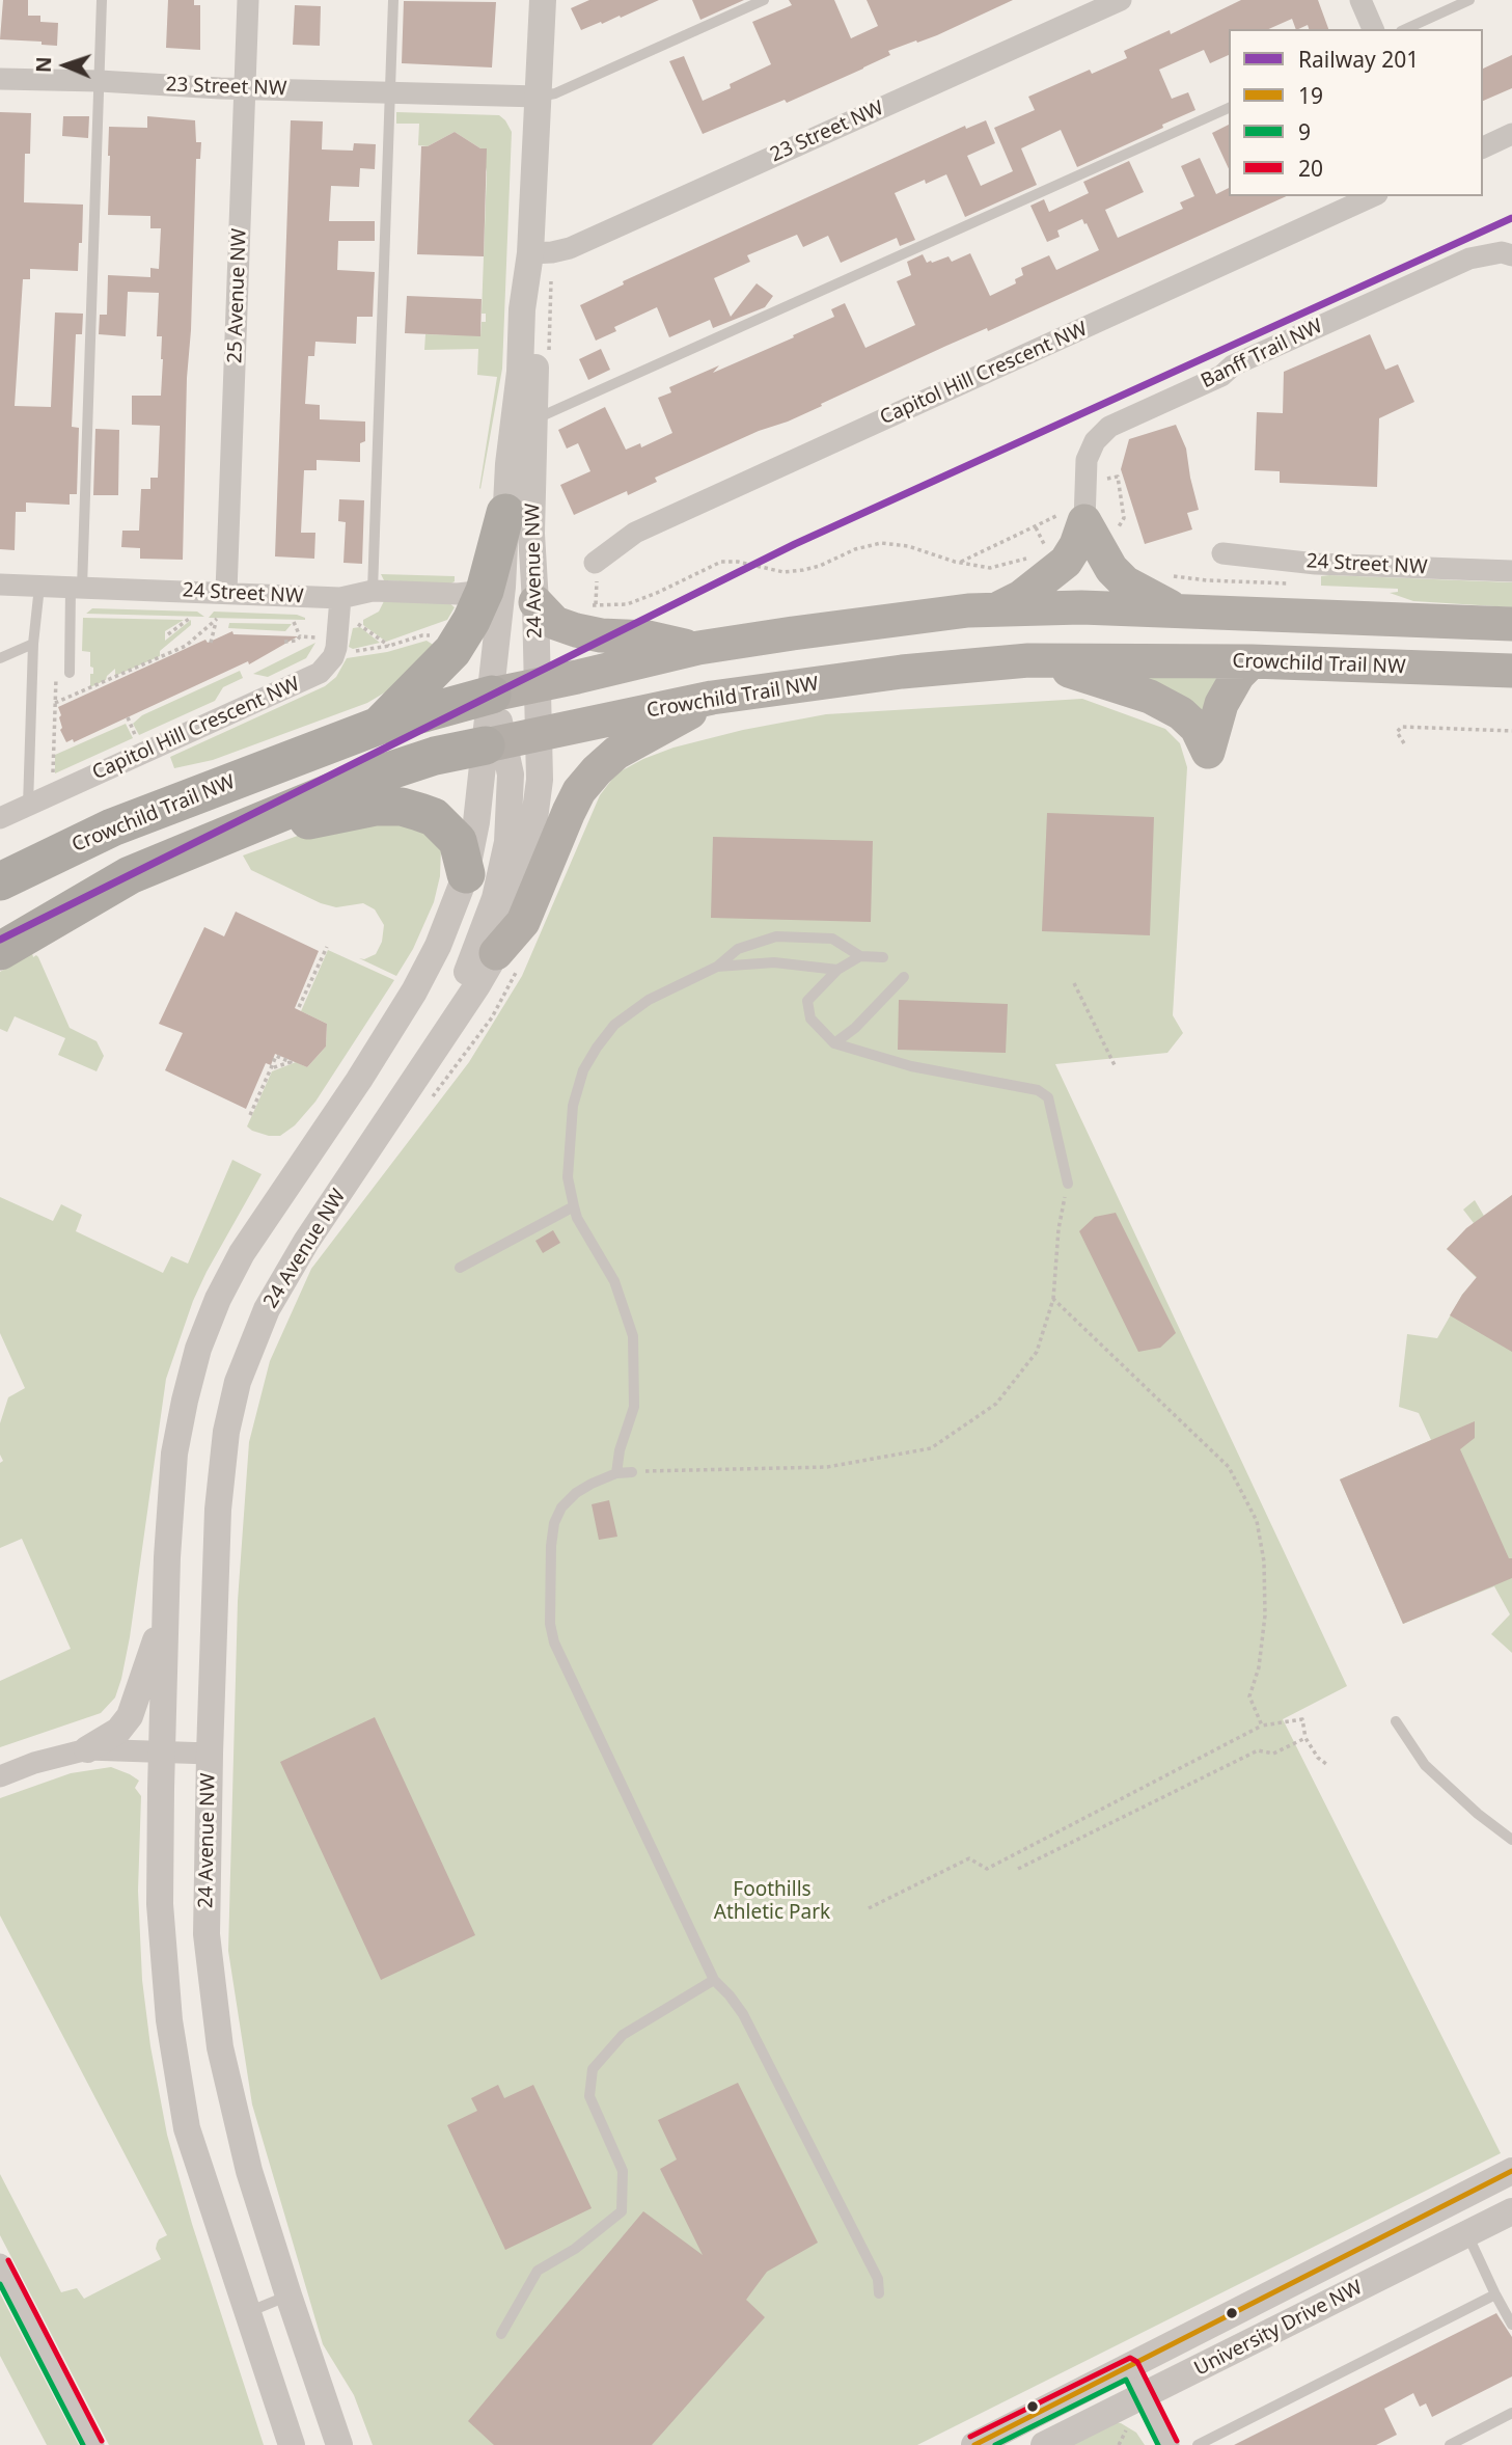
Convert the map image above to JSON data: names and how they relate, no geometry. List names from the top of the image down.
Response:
{
  "streets": {
    "highway": ["Crowchild Trail NW"],
    "street": [
      "23 Street NW",
      "25 Avenue NW",
      "Banff Trail NW",
      "Capitol Hill Crescent NW",
      "24 Street NW",
      "24 Avenue NW",
      "University Drive NW"
    ]
  },
  "crossings": [
    ["23 Street NW", "25 Avenue NW"],
    ["23 Street NW", "24 Avenue NW"],
    ["25 Avenue NW", "24 Street NW"],
    ["24 Avenue NW", "Crowchild Trail NW"]
  ],
  "parks": ["Foothills Athletic Park"],
  "lines": [
    "rail line 201",
    "transit line 19",
    "transit line 20",
    "transit line 9"
  ],
  "legend": [
    "Railway 201",
    "19",
    "9",
    "20"
  ],
  "north": "left"
}
